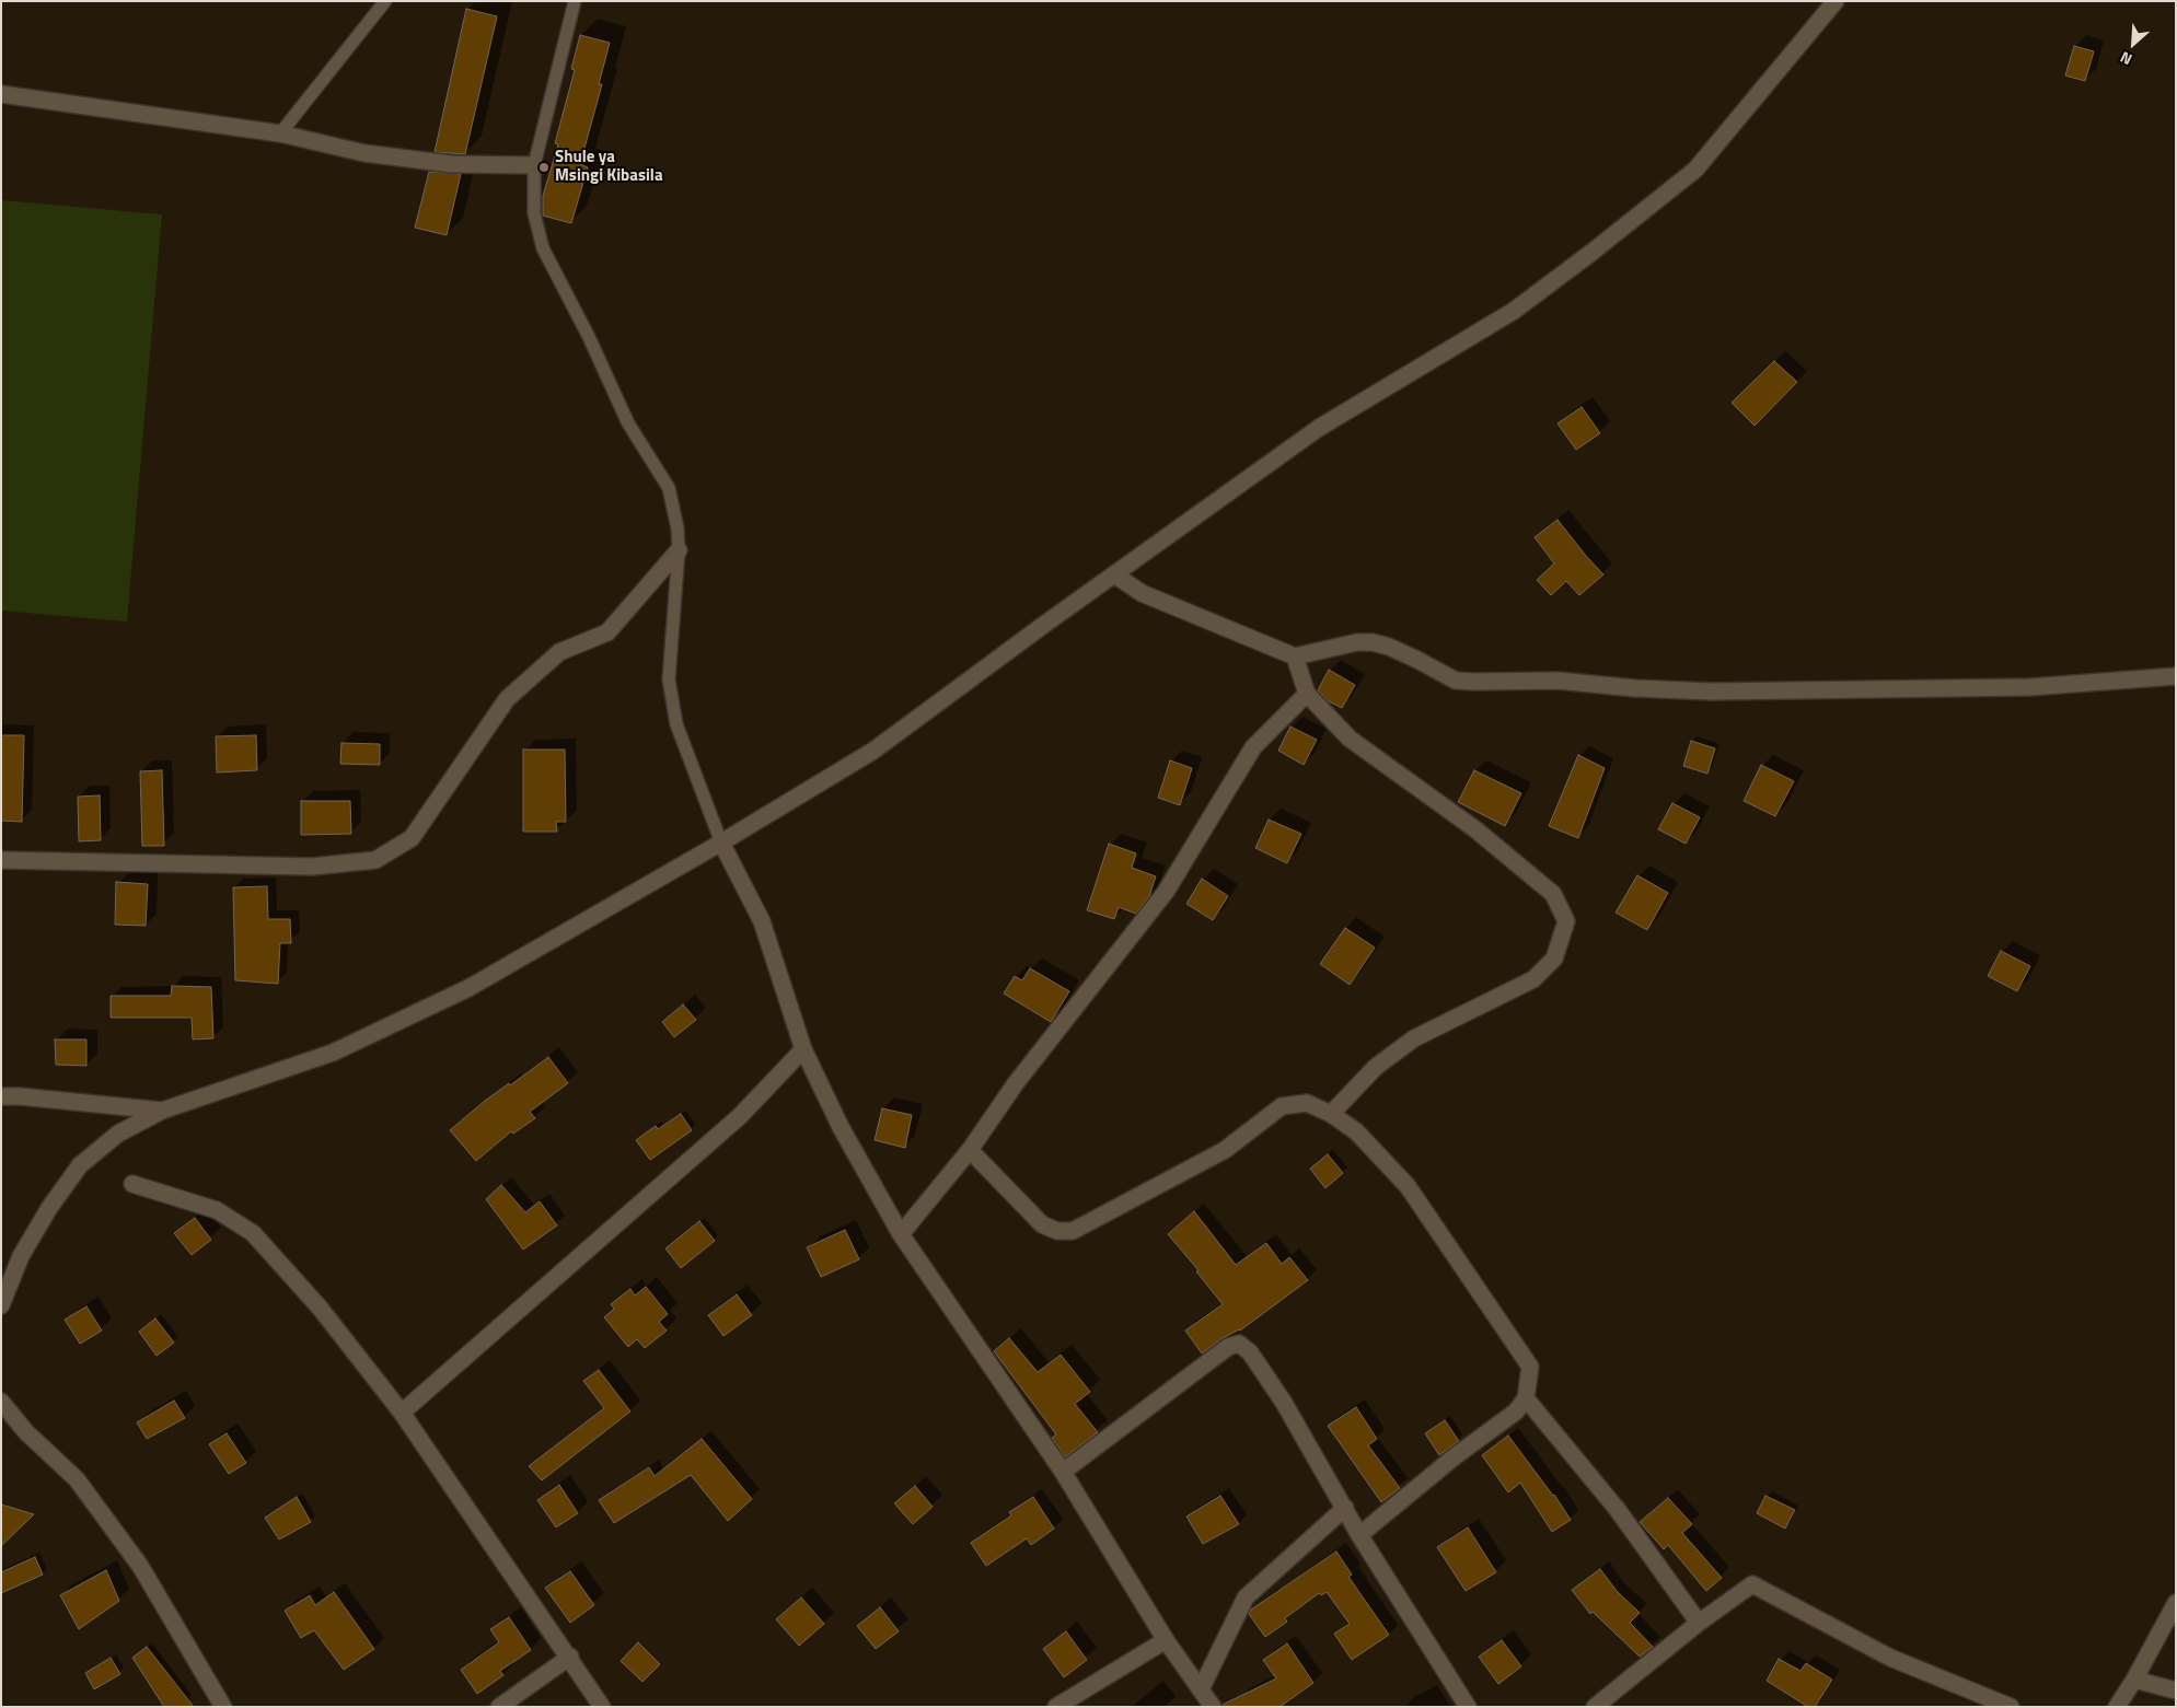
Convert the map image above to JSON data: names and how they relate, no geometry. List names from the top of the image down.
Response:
{
  "places": ["Shule ya Msingi Kibasila"],
  "north": "bottom left"
}
